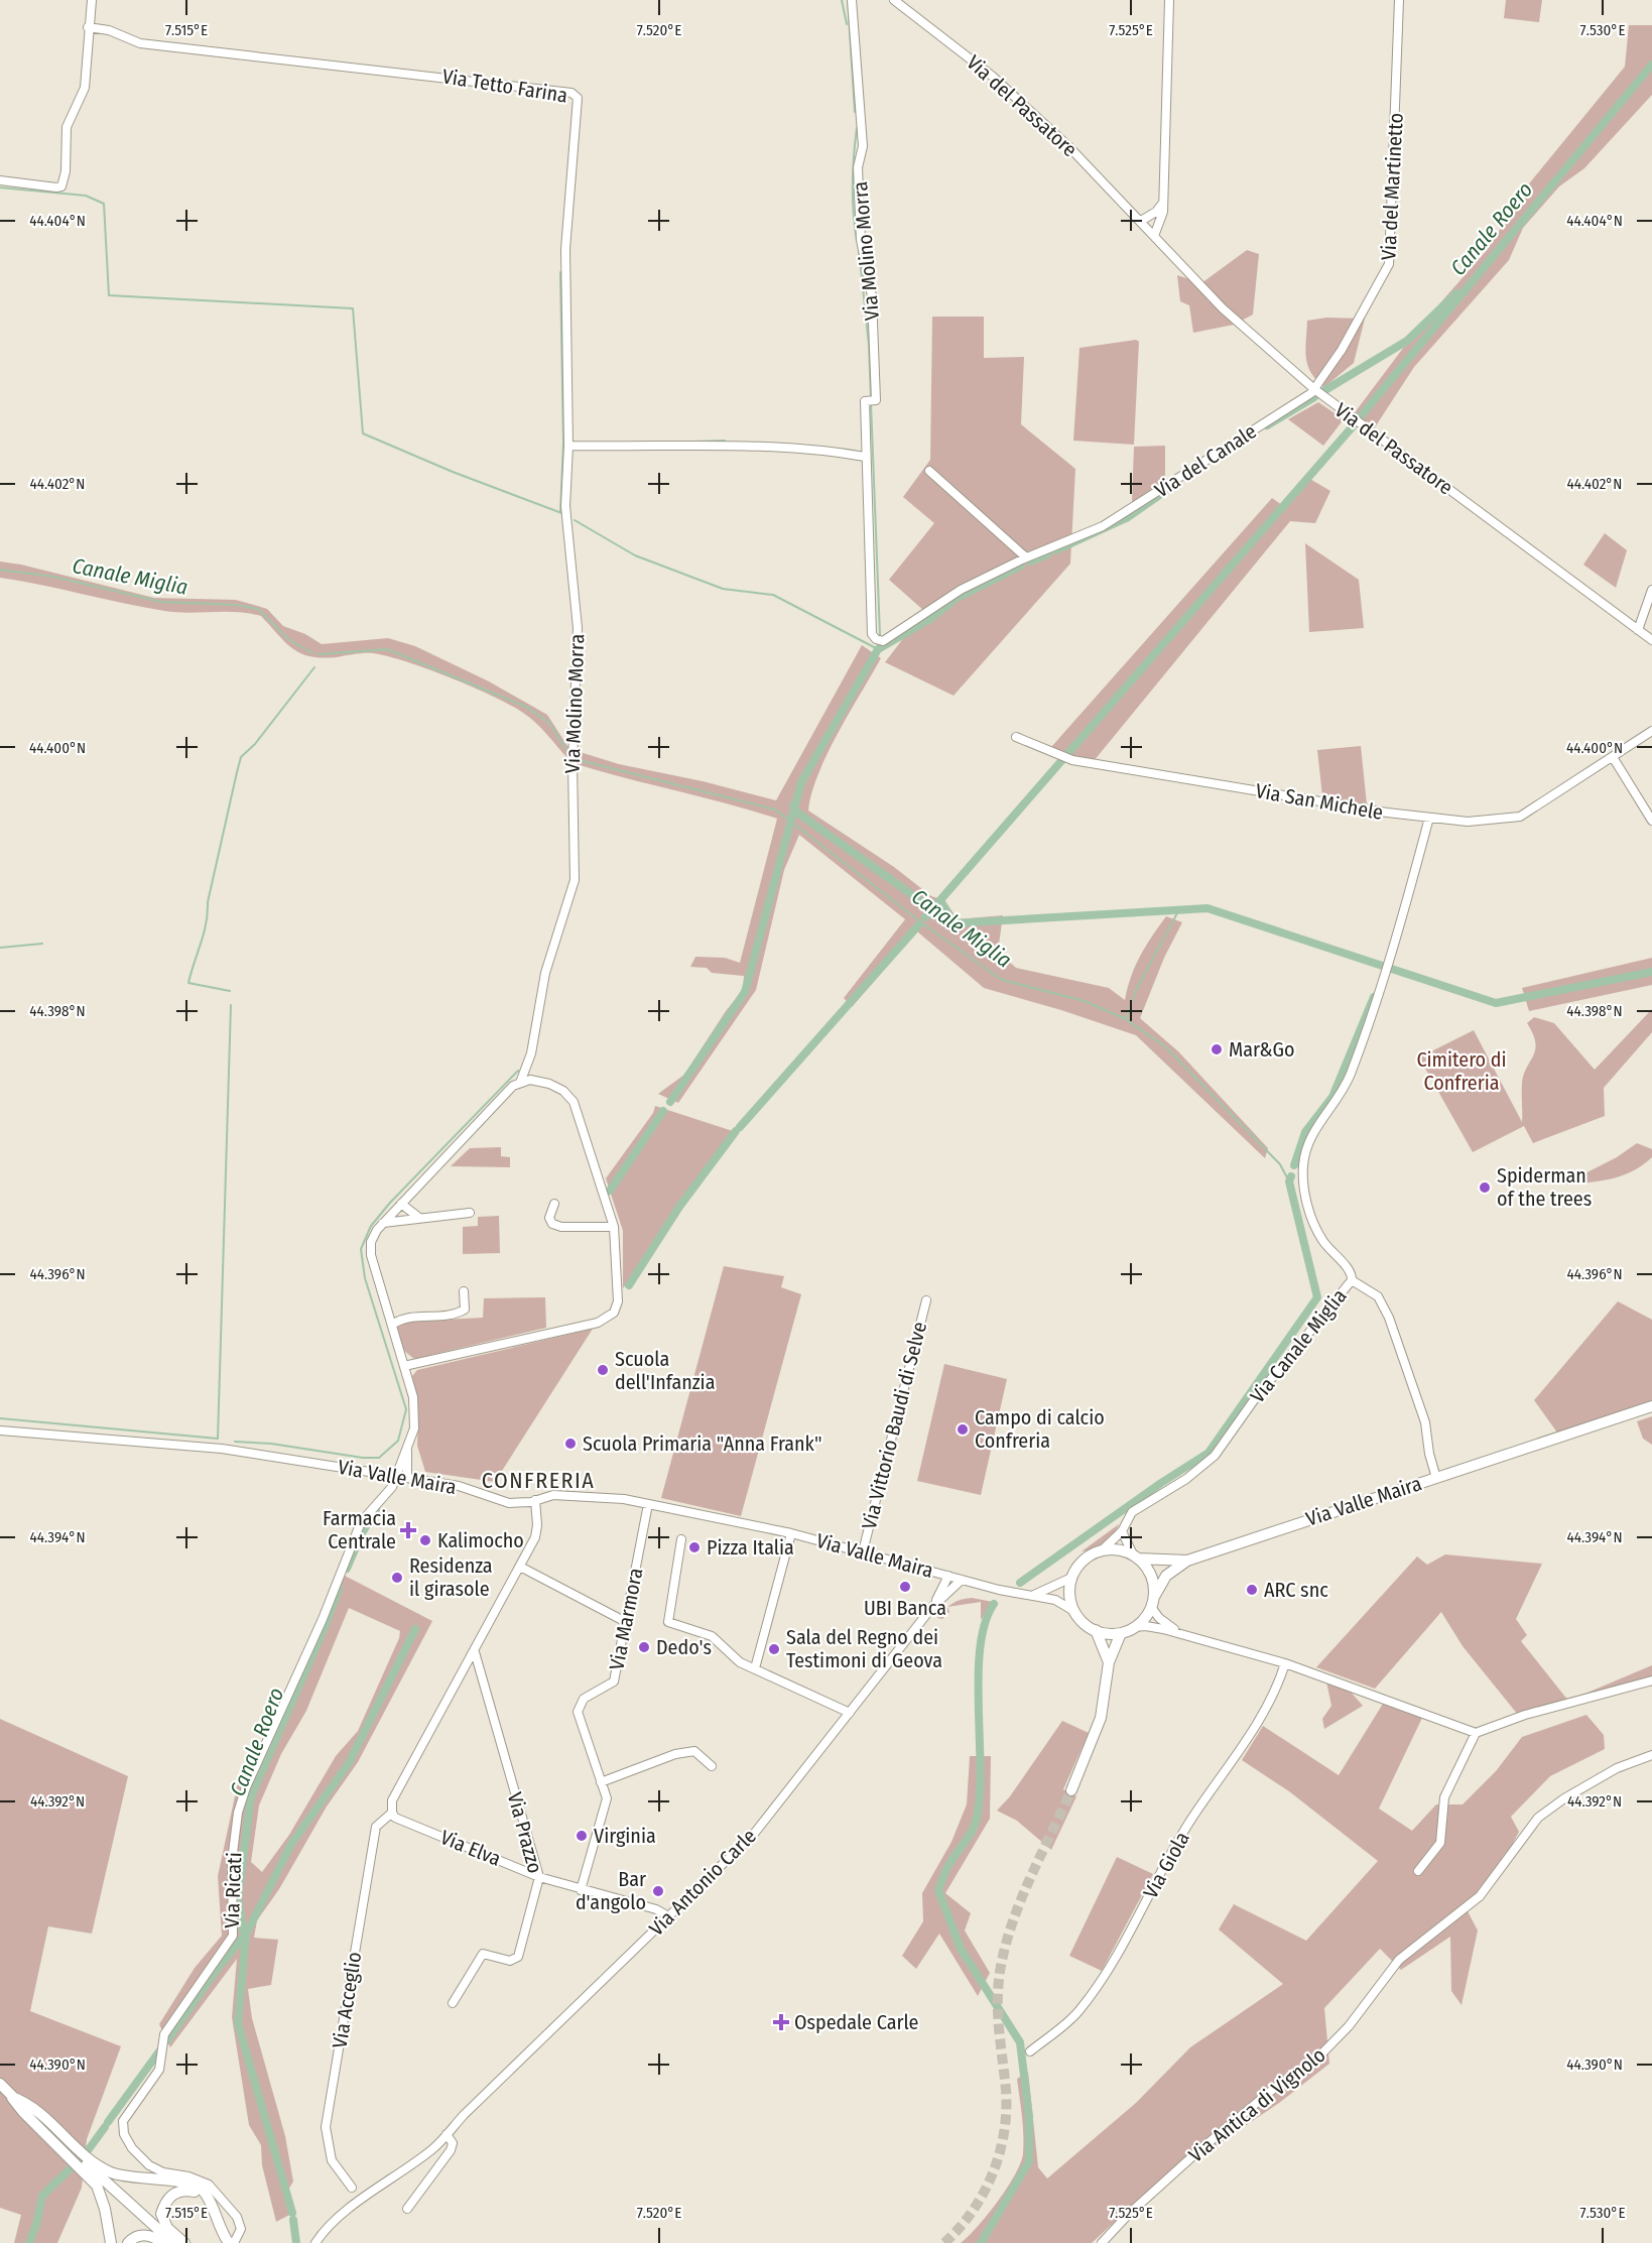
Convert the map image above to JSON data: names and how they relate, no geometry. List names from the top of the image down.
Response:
{
  "streets": {
    "main road": ["Via Valle Maira"],
    "street": [
      "Via Tetto Farina",
      "Via del Passatore",
      "Via del Martinetto",
      "Via Molino Morra",
      "Via del Canale",
      "Via San Michele",
      "Via Canale Miglia",
      "Via Vittorio Baudi di Selve",
      "Via Marmora",
      "Via Prazzo",
      "Via Elva",
      "Via Giola",
      "Via Antonio Carle",
      "Via Ricati",
      "Via Acceglio",
      "Via Antica di Vignolo"
    ]
  },
  "crossings": [
    ["Via Tetto Farina", "Via Molino Morra"],
    ["Via del Passatore", "Via del Martinetto"],
    ["Via del Passatore", "Via del Canale"],
    ["Via del Martinetto", "Via del Canale"],
    ["Via Molino Morra", "Via del Canale"],
    ["Via Molino Morra", "Via Valle Maira"],
    ["Via Molino Morra", "Via Ricati"],
    ["Via San Michele", "Via Canale Miglia"],
    ["Via Canale Miglia", "Via Valle Maira"],
    ["Via Vittorio Baudi di Selve", "Via Valle Maira"],
    ["Via Valle Maira", "Via Marmora"],
    ["Via Valle Maira", "Via Antonio Carle"],
    ["Via Valle Maira", "Via Ricati"],
    ["Via Marmora", "Via Elva"],
    ["Via Prazzo", "Via Elva"],
    ["Via Elva", "Via Antonio Carle"],
    ["Via Elva", "Via Acceglio"]
  ],
  "districts": ["CONFRERIA"],
  "water": ["Canale Roero", "Canale Miglia"],
  "parks": ["Cimitero di Confreria"],
  "places": {
    "other": [
      "Mar&Go",
      "Spiderman of the trees",
      "Scuola dell'Infanzia",
      "Campo di calcio Confreria",
      "Scuola Primaria \"Anna Frank\"",
      "Kalimocho",
      "Pizza Italia",
      "Residenza il girasole",
      "UBI Banca",
      "ARC snc",
      "Dedo's",
      "Sala del Regno dei Testimoni di Geova",
      "Virginia",
      "Bar d'angolo"
    ],
    "health": ["Farmacia Centrale", "Ospedale Carle"]
  },
  "coordinates": [
    "7.515°E",
    "7.520°E",
    "7.525°E",
    "7.530°E",
    "44.404°N",
    "44.402°N",
    "44.400°N",
    "44.398°N",
    "44.396°N",
    "44.394°N",
    "44.392°N",
    "44.390°N"
  ]
}
